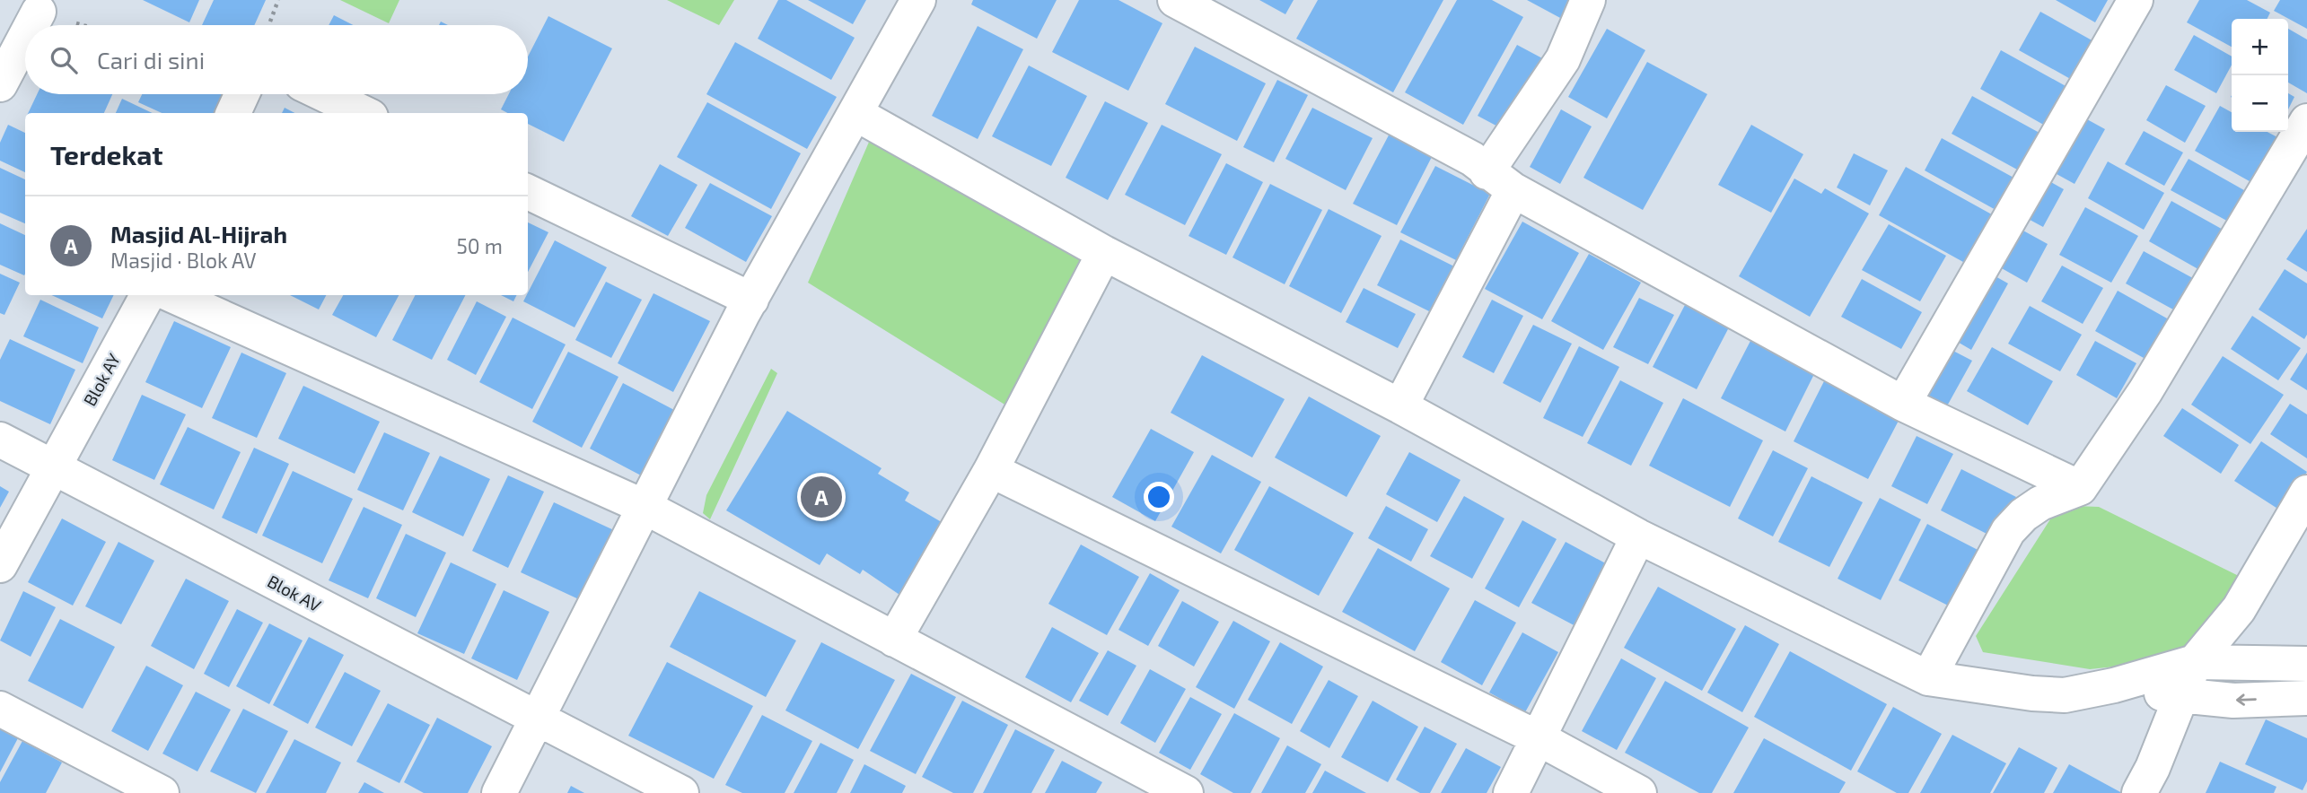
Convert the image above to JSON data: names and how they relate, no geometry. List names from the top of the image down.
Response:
{
  "streets": {
    "street": ["Blok AY", "Blok AV"]
  },
  "crossings": [
    ["Blok AY", "Blok AV"]
  ],
  "page": {
    "map_buttons": ["+", "−"],
    "search": "Cari di sini",
    "heading": "Terdekat",
    "list": [
      {
        "mark": "A",
        "name": "Masjid Al-Hijrah",
        "note": "Masjid · Blok AV",
        "value": "50 m"
      }
    ],
    "pins": "A"
  }
}
